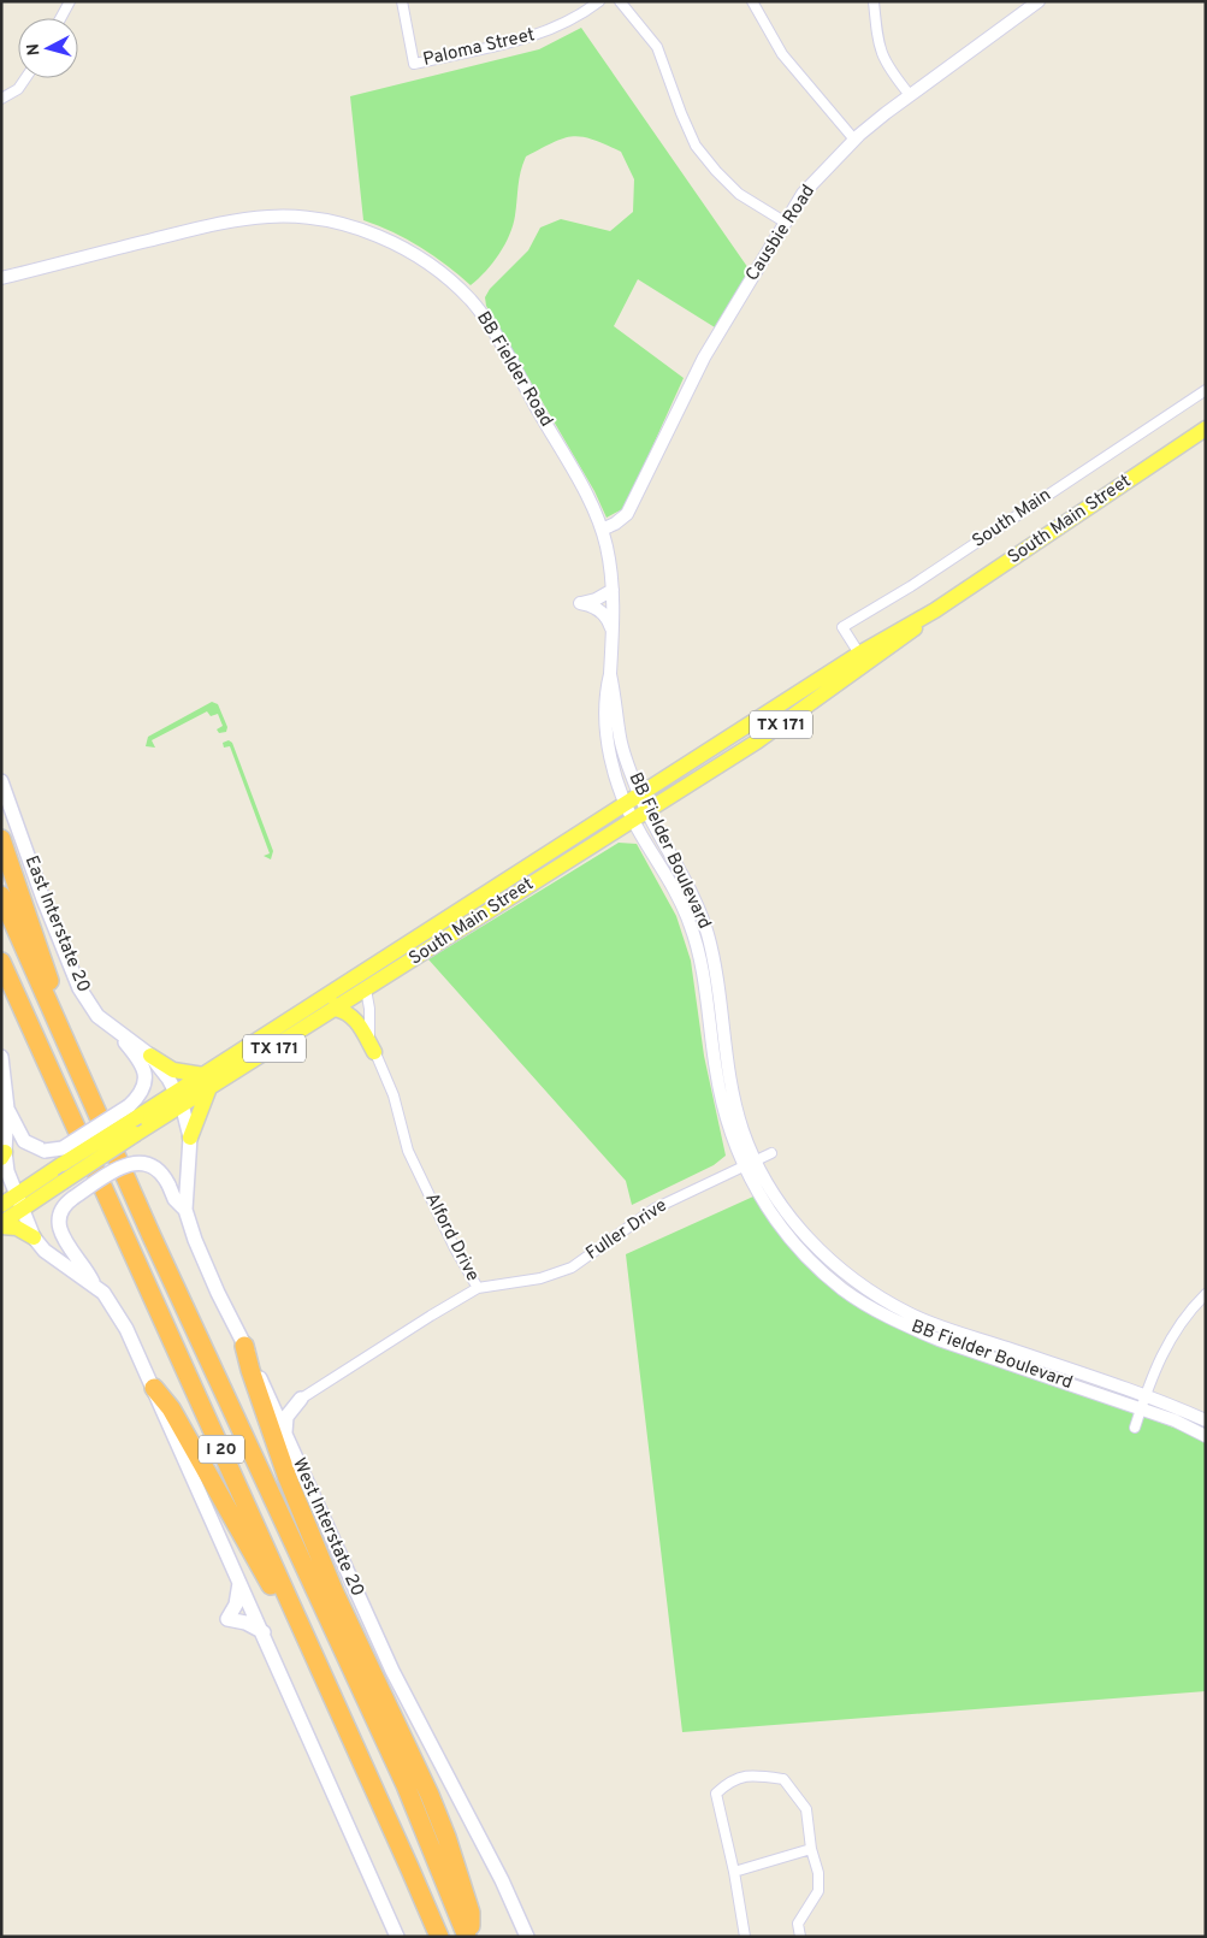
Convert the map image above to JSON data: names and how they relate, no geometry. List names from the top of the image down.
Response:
{
  "streets": {
    "highway": ["I 20"],
    "main road": [
      "South Main Street",
      "TX 171",
      "East Interstate 20",
      "West Interstate 20"
    ],
    "street": [
      "Paloma Street",
      "Causbie Road",
      "BB Fielder Road",
      "South Main",
      "BB Fielder Boulevard",
      "Fuller Drive",
      "Alford Drive"
    ]
  },
  "crossings": [
    ["Causbie Road", "BB Fielder Road"],
    ["BB Fielder Road", "BB Fielder Boulevard"],
    ["South Main", "South Main Street"],
    ["South Main Street", "BB Fielder Boulevard"],
    ["South Main Street", "East Interstate 20"],
    ["South Main Street", "Alford Drive"],
    ["South Main Street", "West Interstate 20"],
    ["BB Fielder Boulevard", "Fuller Drive"],
    ["East Interstate 20", "West Interstate 20"],
    ["Fuller Drive", "Alford Drive"]
  ],
  "north": "left"
}
